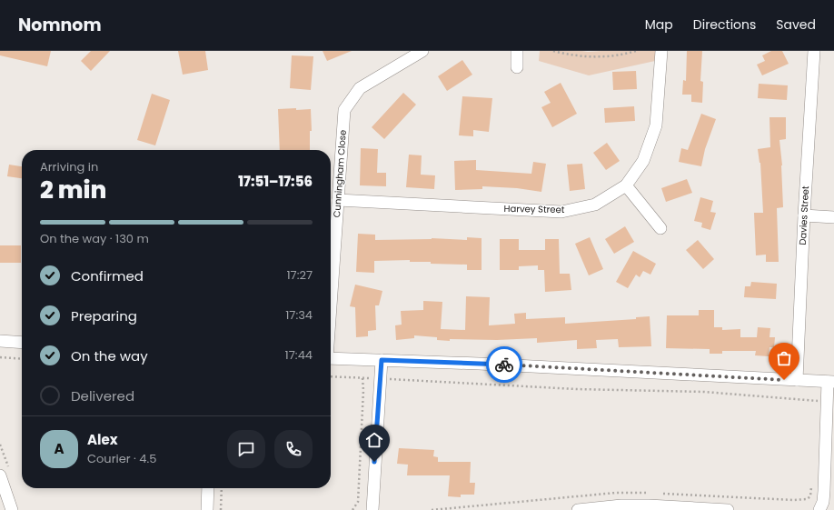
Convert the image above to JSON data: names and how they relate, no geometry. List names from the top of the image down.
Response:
{
  "streets": {
    "street": ["Cunningham Close", "Harvey Street", "Davies Street"]
  },
  "crossings": [
    ["Cunningham Close", "Harvey Street"]
  ],
  "page": {
    "header": "Nomnom",
    "nav": ["Map", "Directions", "Saved"],
    "heading": ["2 min", "Arriving in", "17:51–17:56"],
    "panel": ["Alex", "Courier · 4.5"],
    "bar": "On the way · 130 m",
    "list": [
      ["Confirmed", "17:27"],
      ["Preparing", "17:34"],
      ["On the way", "17:44"],
      "Delivered"
    ],
    "round": "A"
  }
}
